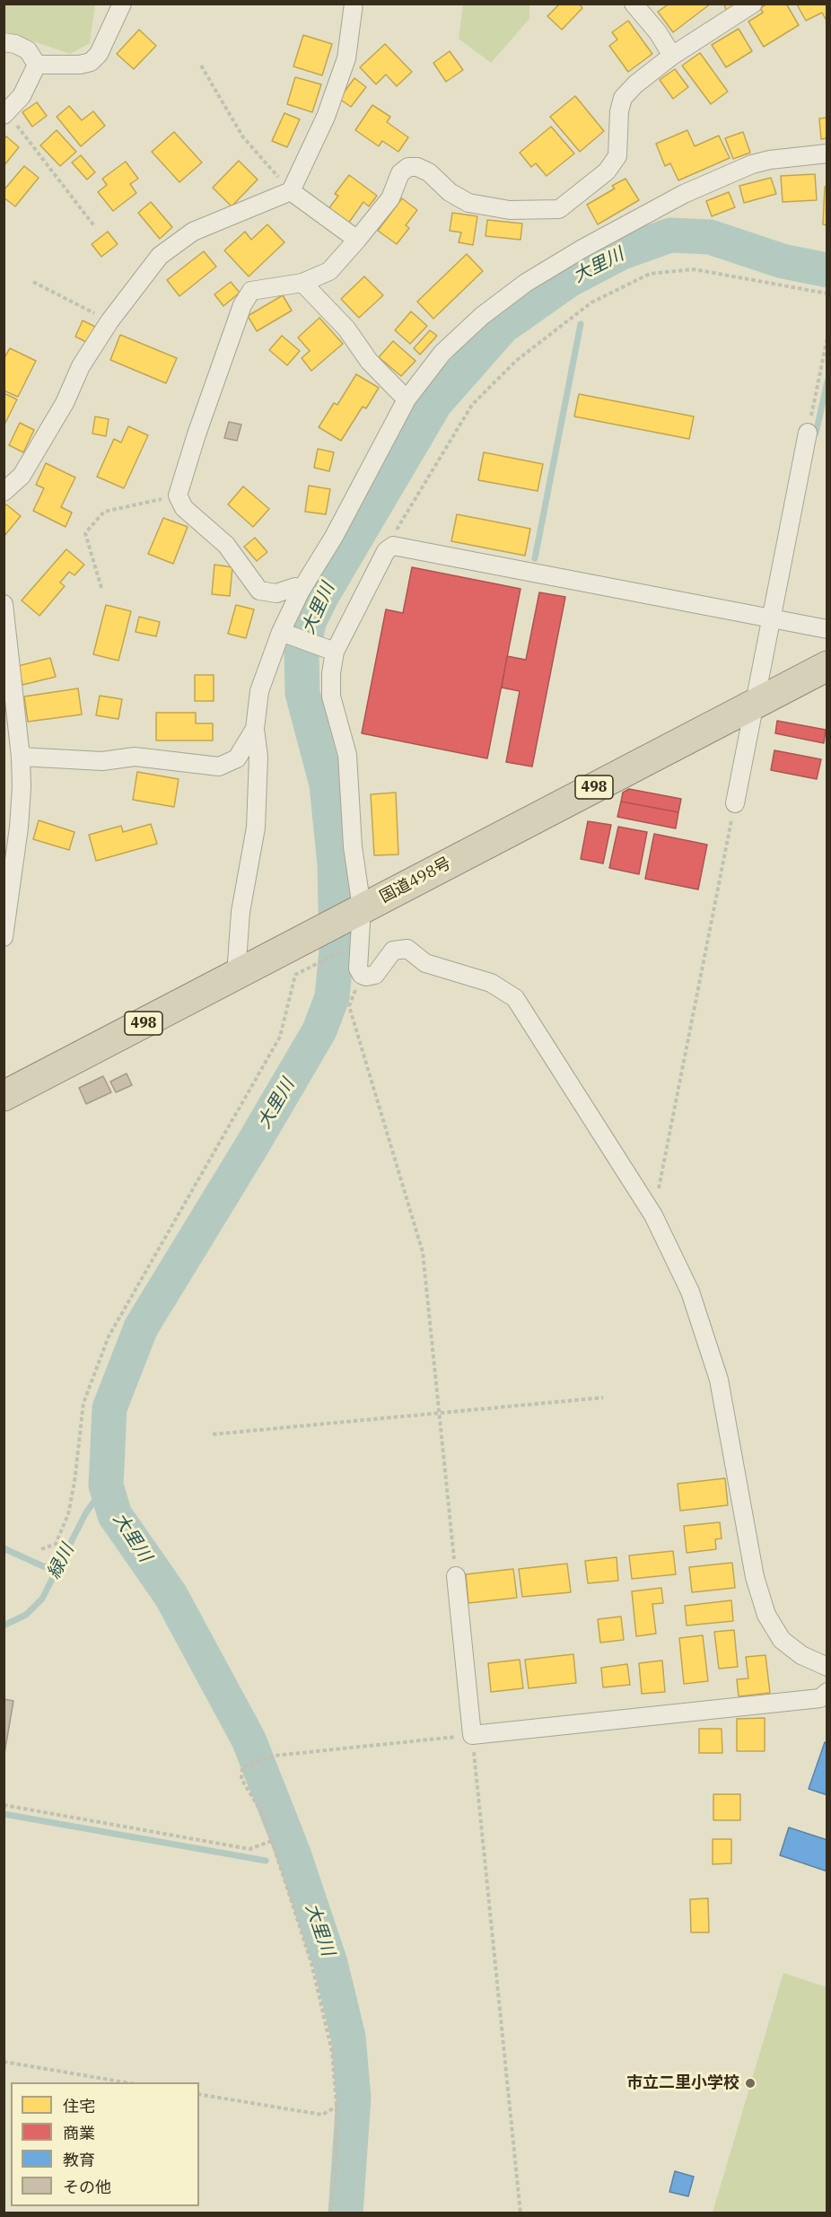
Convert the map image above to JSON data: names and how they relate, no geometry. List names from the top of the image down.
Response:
{
  "streets": {
    "highway": ["498", "国道498号"]
  },
  "water": ["大里川", "緑川"],
  "places": ["市立二里小学校"],
  "legend": [
    "住宅",
    "商業",
    "教育",
    "その他"
  ]
}
